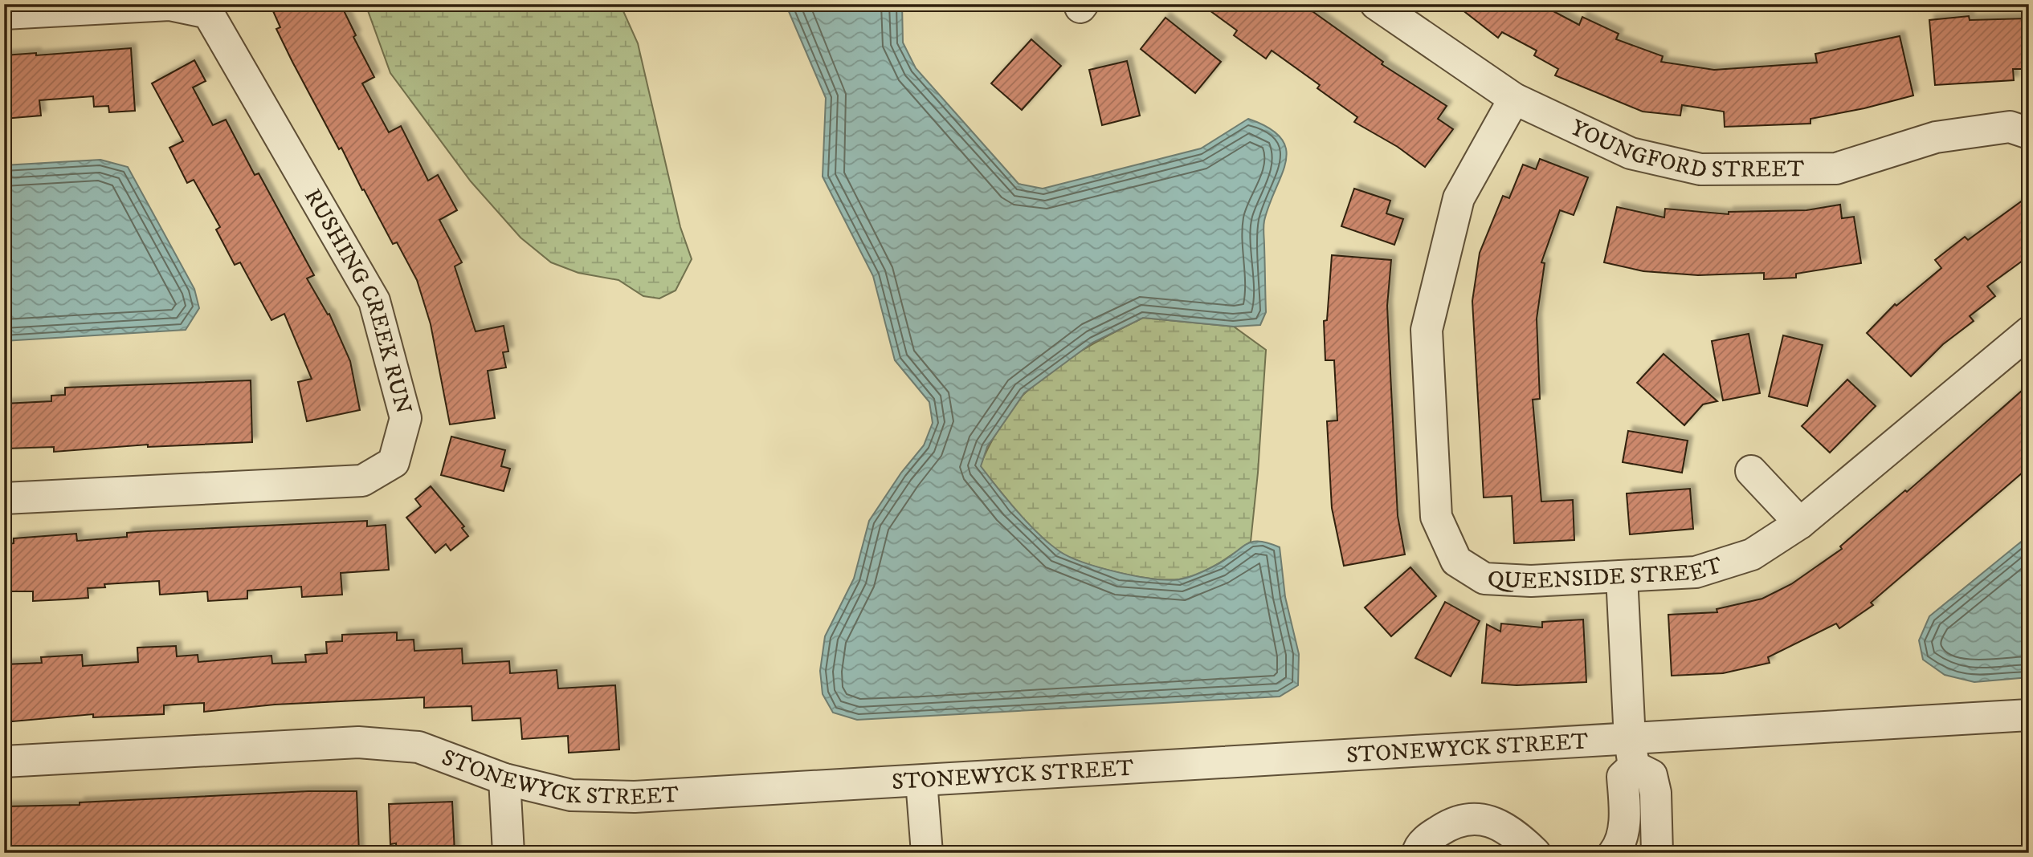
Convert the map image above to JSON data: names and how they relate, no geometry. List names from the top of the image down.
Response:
{
  "streets": {
    "street": [
      "YOUNGFORD STREET",
      "RUSHING CREEK RUN",
      "QUEENSIDE STREET",
      "STONEWYCK STREET"
    ]
  },
  "crossings": [
    ["YOUNGFORD STREET", "QUEENSIDE STREET"]
  ]
}
